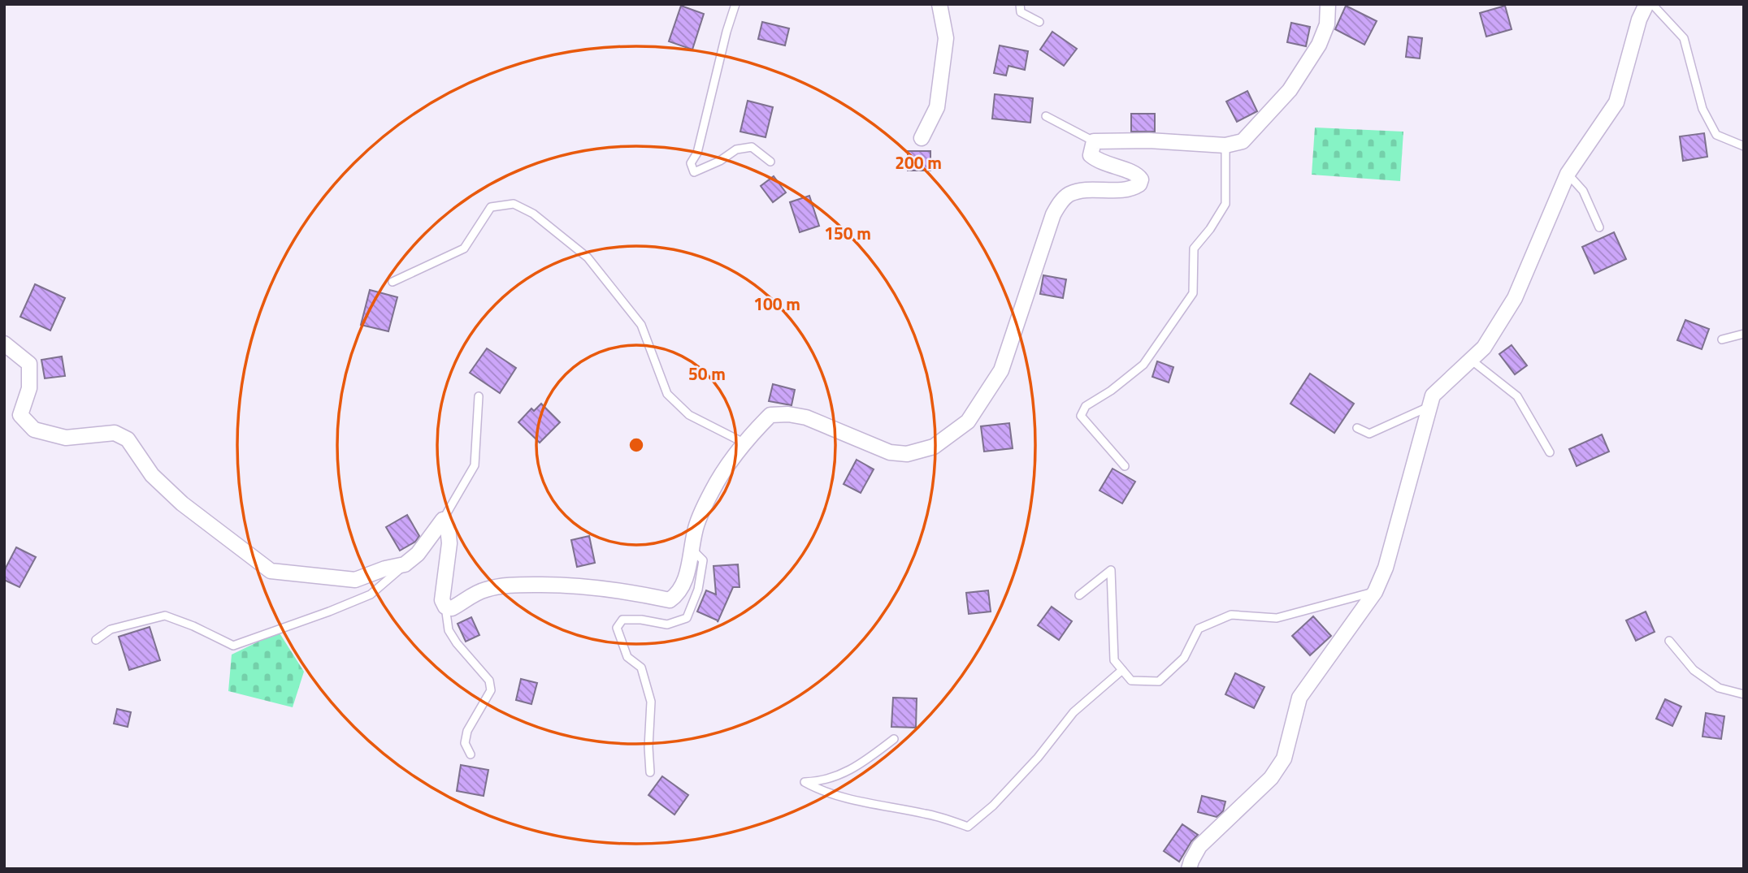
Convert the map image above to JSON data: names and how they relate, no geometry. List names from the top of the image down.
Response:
{
  "rings": [
    "200 m",
    "150 m",
    "100 m",
    "50 m"
  ]
}
